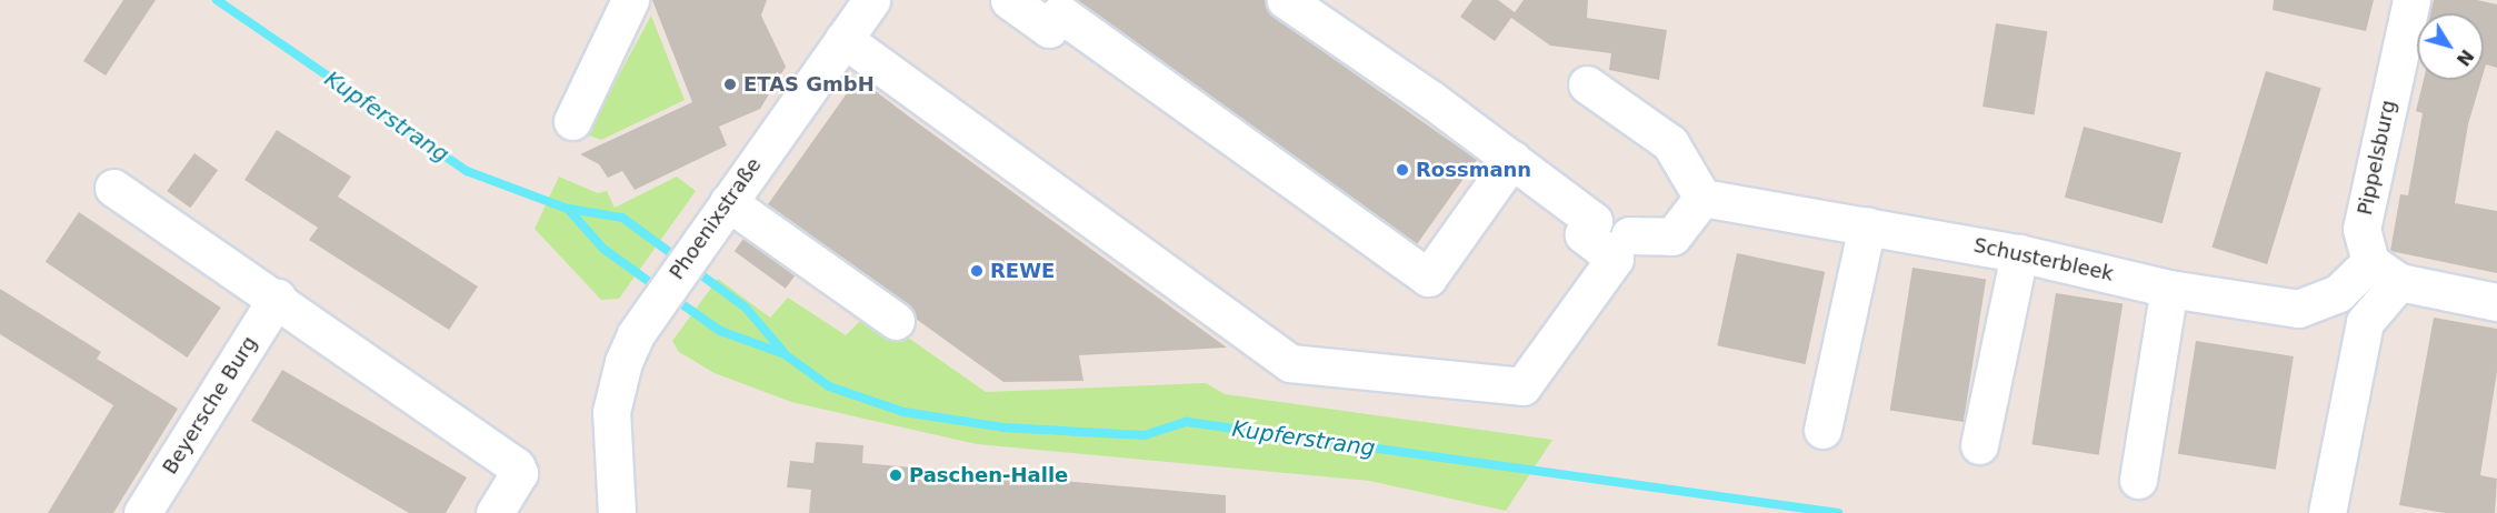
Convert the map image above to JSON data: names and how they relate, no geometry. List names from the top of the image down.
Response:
{
  "streets": {
    "street": [
      "Pippelsburg",
      "Phoenixstraße",
      "Schusterbleek",
      "Beyersche Burg"
    ]
  },
  "crossings": [
    ["Pippelsburg", "Schusterbleek"]
  ],
  "water": ["Kupferstrang"],
  "places": [
    "ETAS GmbH",
    "Rossmann",
    "REWE",
    "Paschen-Halle"
  ],
  "north": "bottom right"
}
